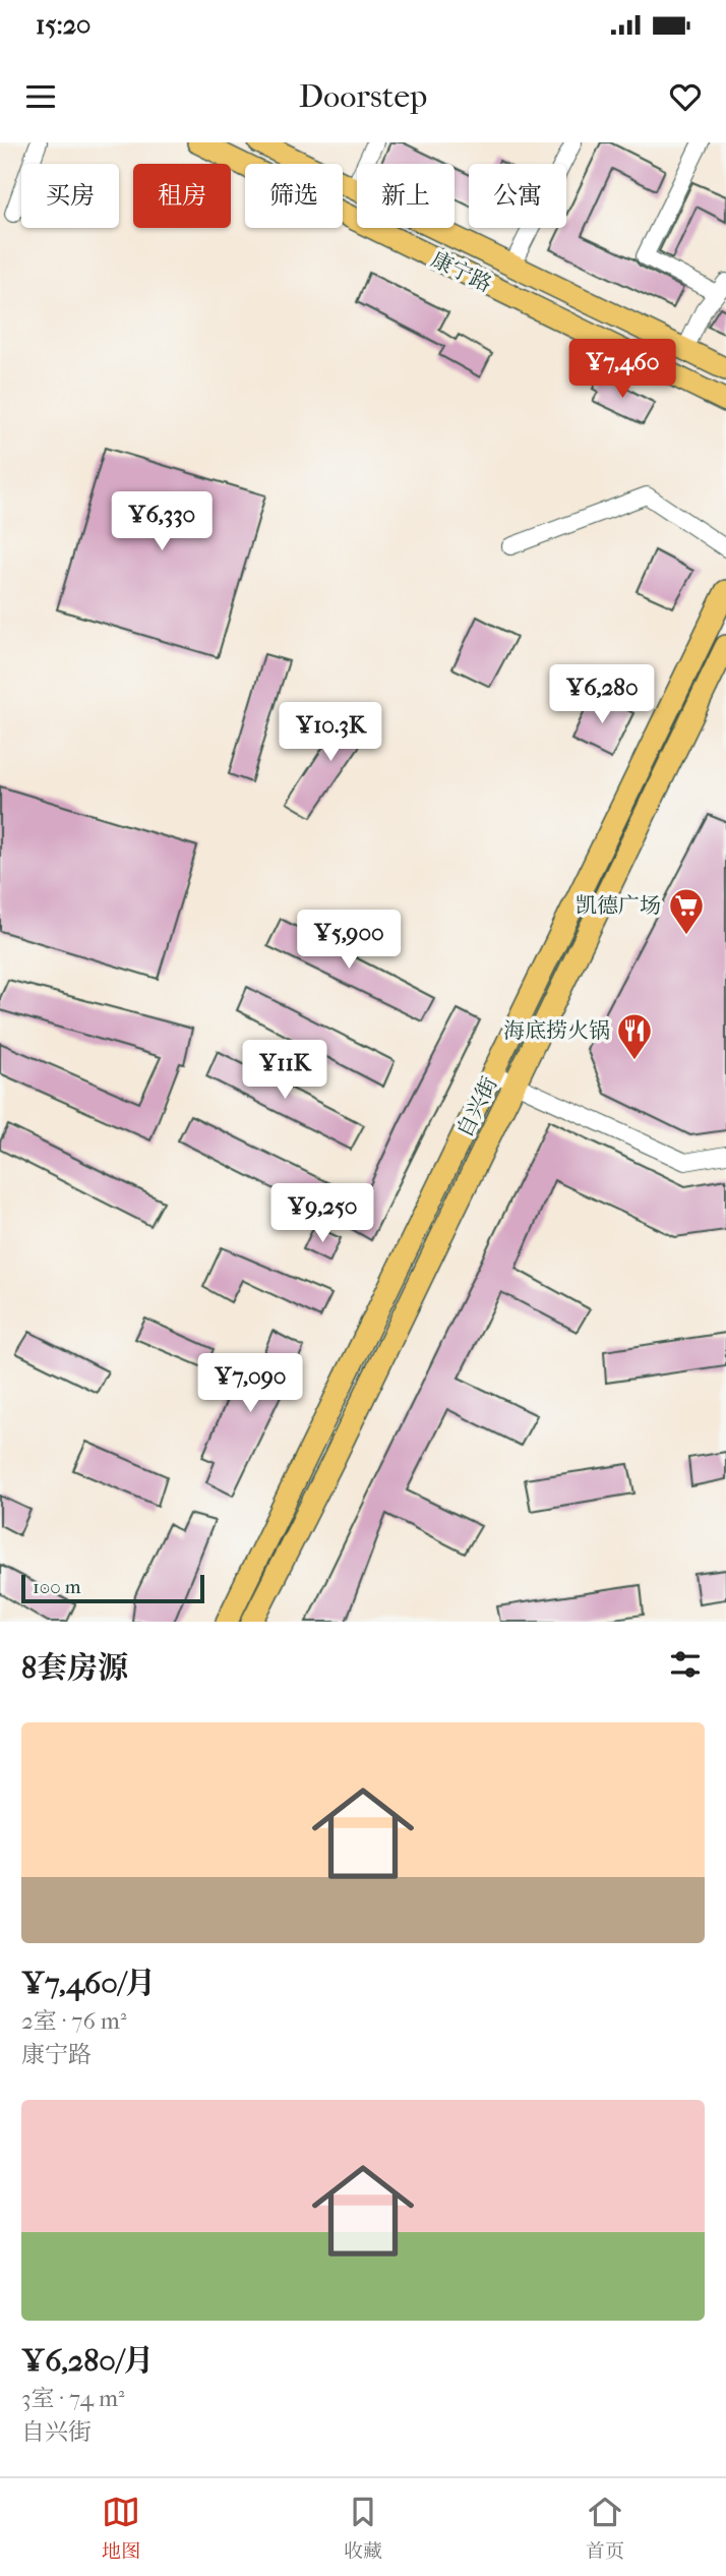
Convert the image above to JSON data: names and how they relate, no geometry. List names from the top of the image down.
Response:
{
  "streets": {
    "main road": ["康宁路", "自兴街"]
  },
  "places": {
    "supermarket": ["凯德广场"],
    "restaurant": ["海底捞火锅"]
  },
  "scale_bar": "100 m",
  "page": {
    "status": "15:20",
    "header": "Doorstep",
    "chip": [
      "买房",
      "租房",
      "筛选",
      "新上",
      "公寓"
    ],
    "price": [
      "¥7,460",
      "¥6,330",
      "¥6,280",
      "¥10.3K",
      "¥5,900",
      "¥11K",
      "¥9,250",
      "¥7,090"
    ],
    "scale": "100 m",
    "heading": "8套房源",
    "list": [
      {
        "name": "¥7,460/月",
        "note": "2室 · 76 m² · 康宁路"
      },
      {
        "name": "¥6,280/月",
        "note": "3室 · 74 m² · 自兴街"
      }
    ],
    "tabs": ["地图", "收藏", "首页"]
  }
}
